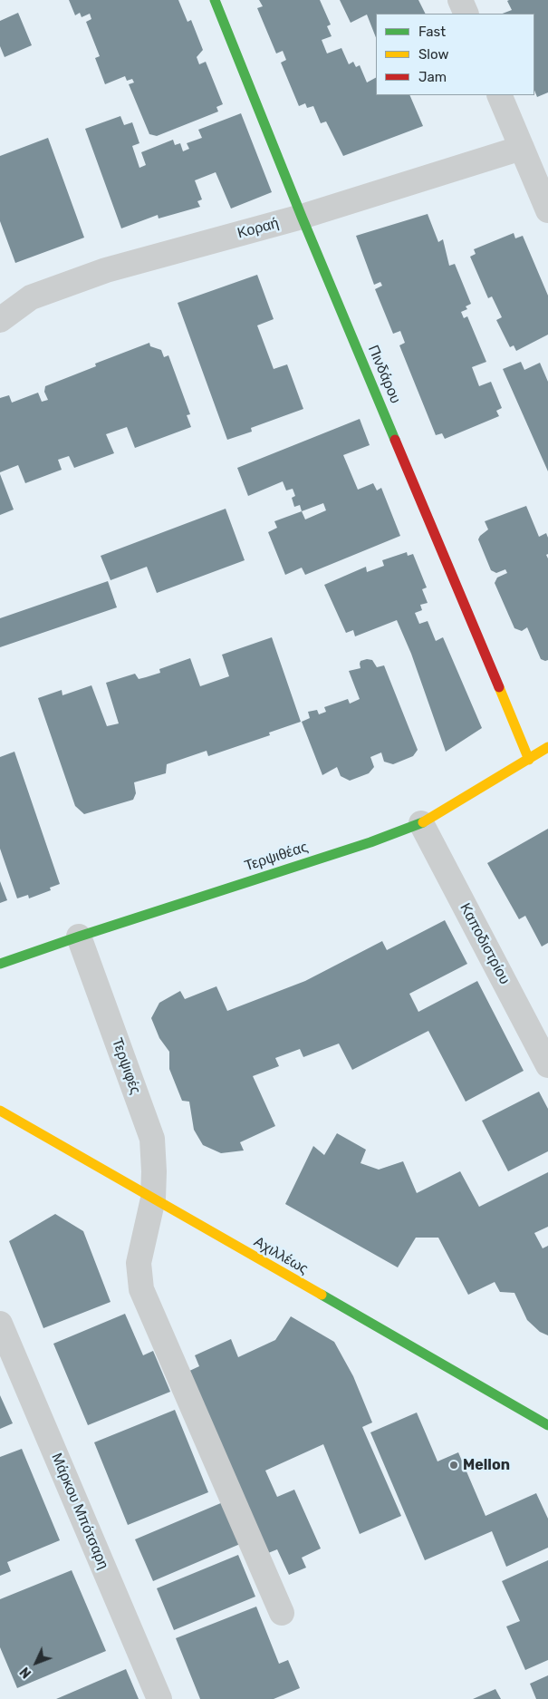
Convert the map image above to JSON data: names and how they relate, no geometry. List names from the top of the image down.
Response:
{
  "streets": {
    "street": [
      "Κοραή",
      "Πινδάρου",
      "Τερψιθέας",
      "Καποδιστρίου",
      "Τερψιφές",
      "Αχιλλέως",
      "Μάρκου Μπότσαρη"
    ]
  },
  "crossings": [
    ["Κοραή", "Πινδάρου"],
    ["Πινδάρου", "Τερψιθέας"],
    ["Τερψιθέας", "Καποδιστρίου"],
    ["Τερψιθέας", "Τερψιφές"],
    ["Τερψιφές", "Αχιλλέως"]
  ],
  "places": ["Mellon"],
  "legend": ["Fast", "Slow", "Jam"],
  "north": "bottom left"
}
